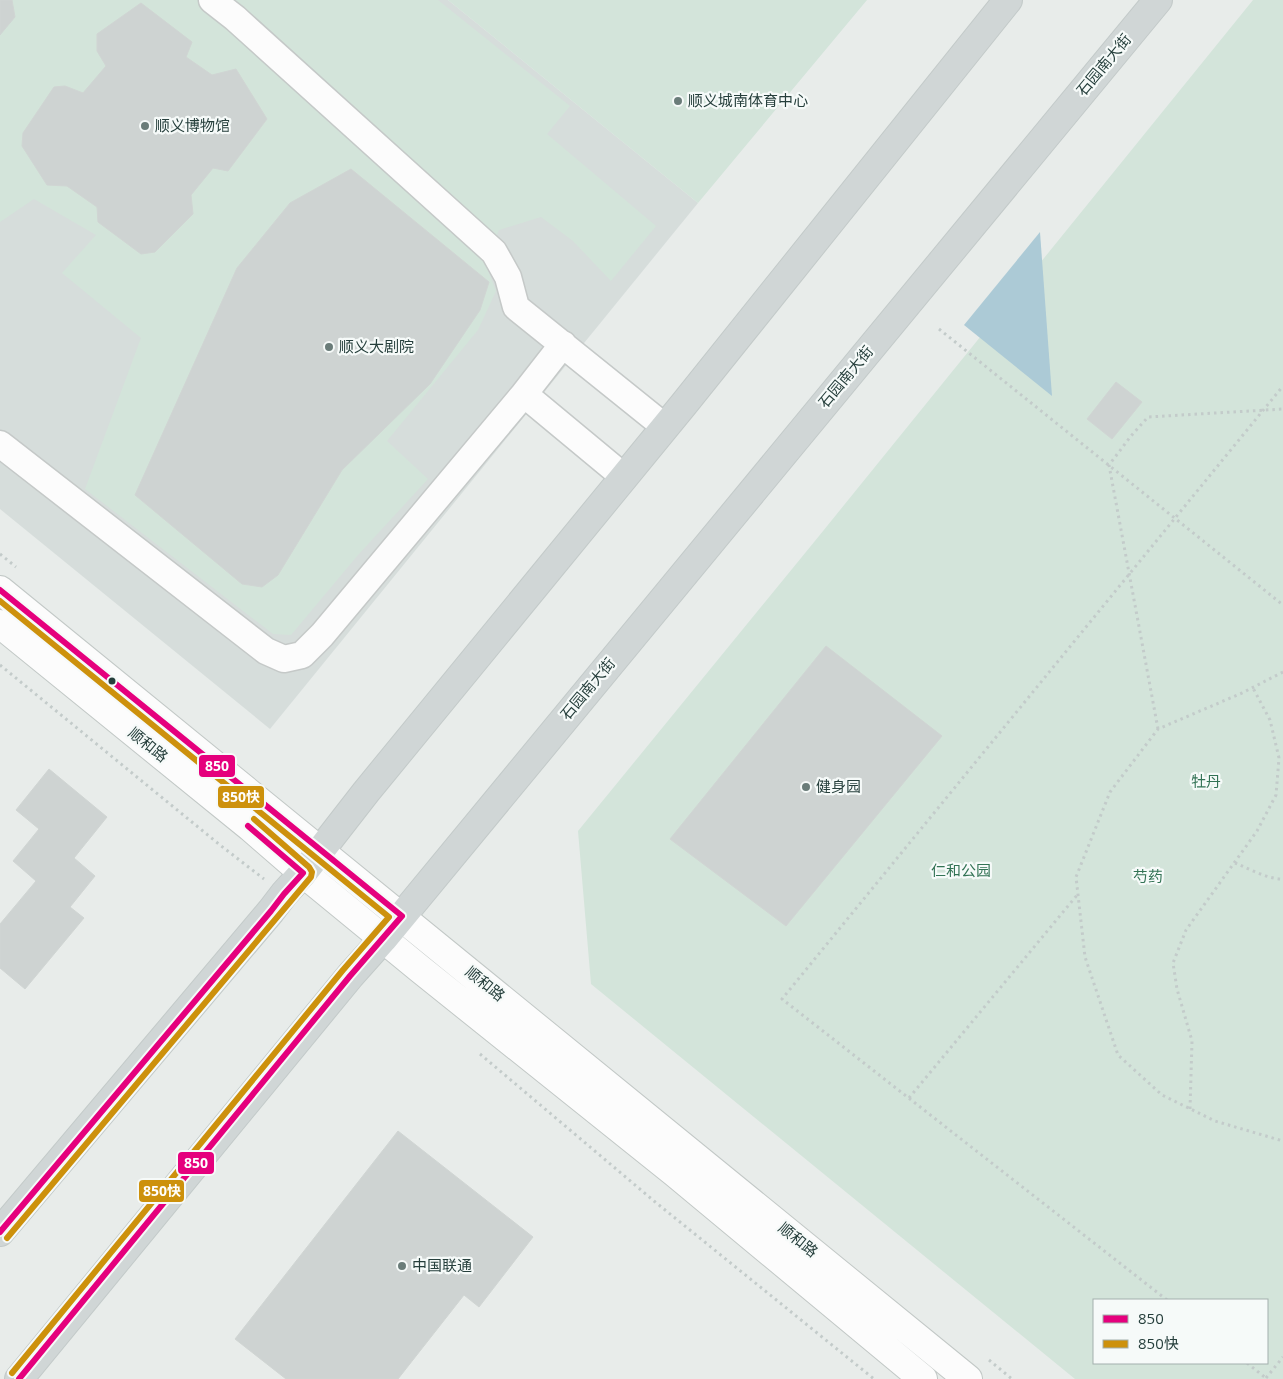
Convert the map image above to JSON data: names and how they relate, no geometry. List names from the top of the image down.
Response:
{
  "streets": {
    "main road": ["石园南大街", "顺和路"]
  },
  "crossings": [
    ["石园南大街", "顺和路"]
  ],
  "parks": ["牡丹", "仁和公园", "芍药"],
  "places": [
    "顺义城南体育中心",
    "顺义博物馆",
    "顺义大剧院",
    "健身园",
    "中国联通"
  ],
  "lines": ["transit line 850", "transit line 850快"],
  "legend": ["850", "850快"]
}
